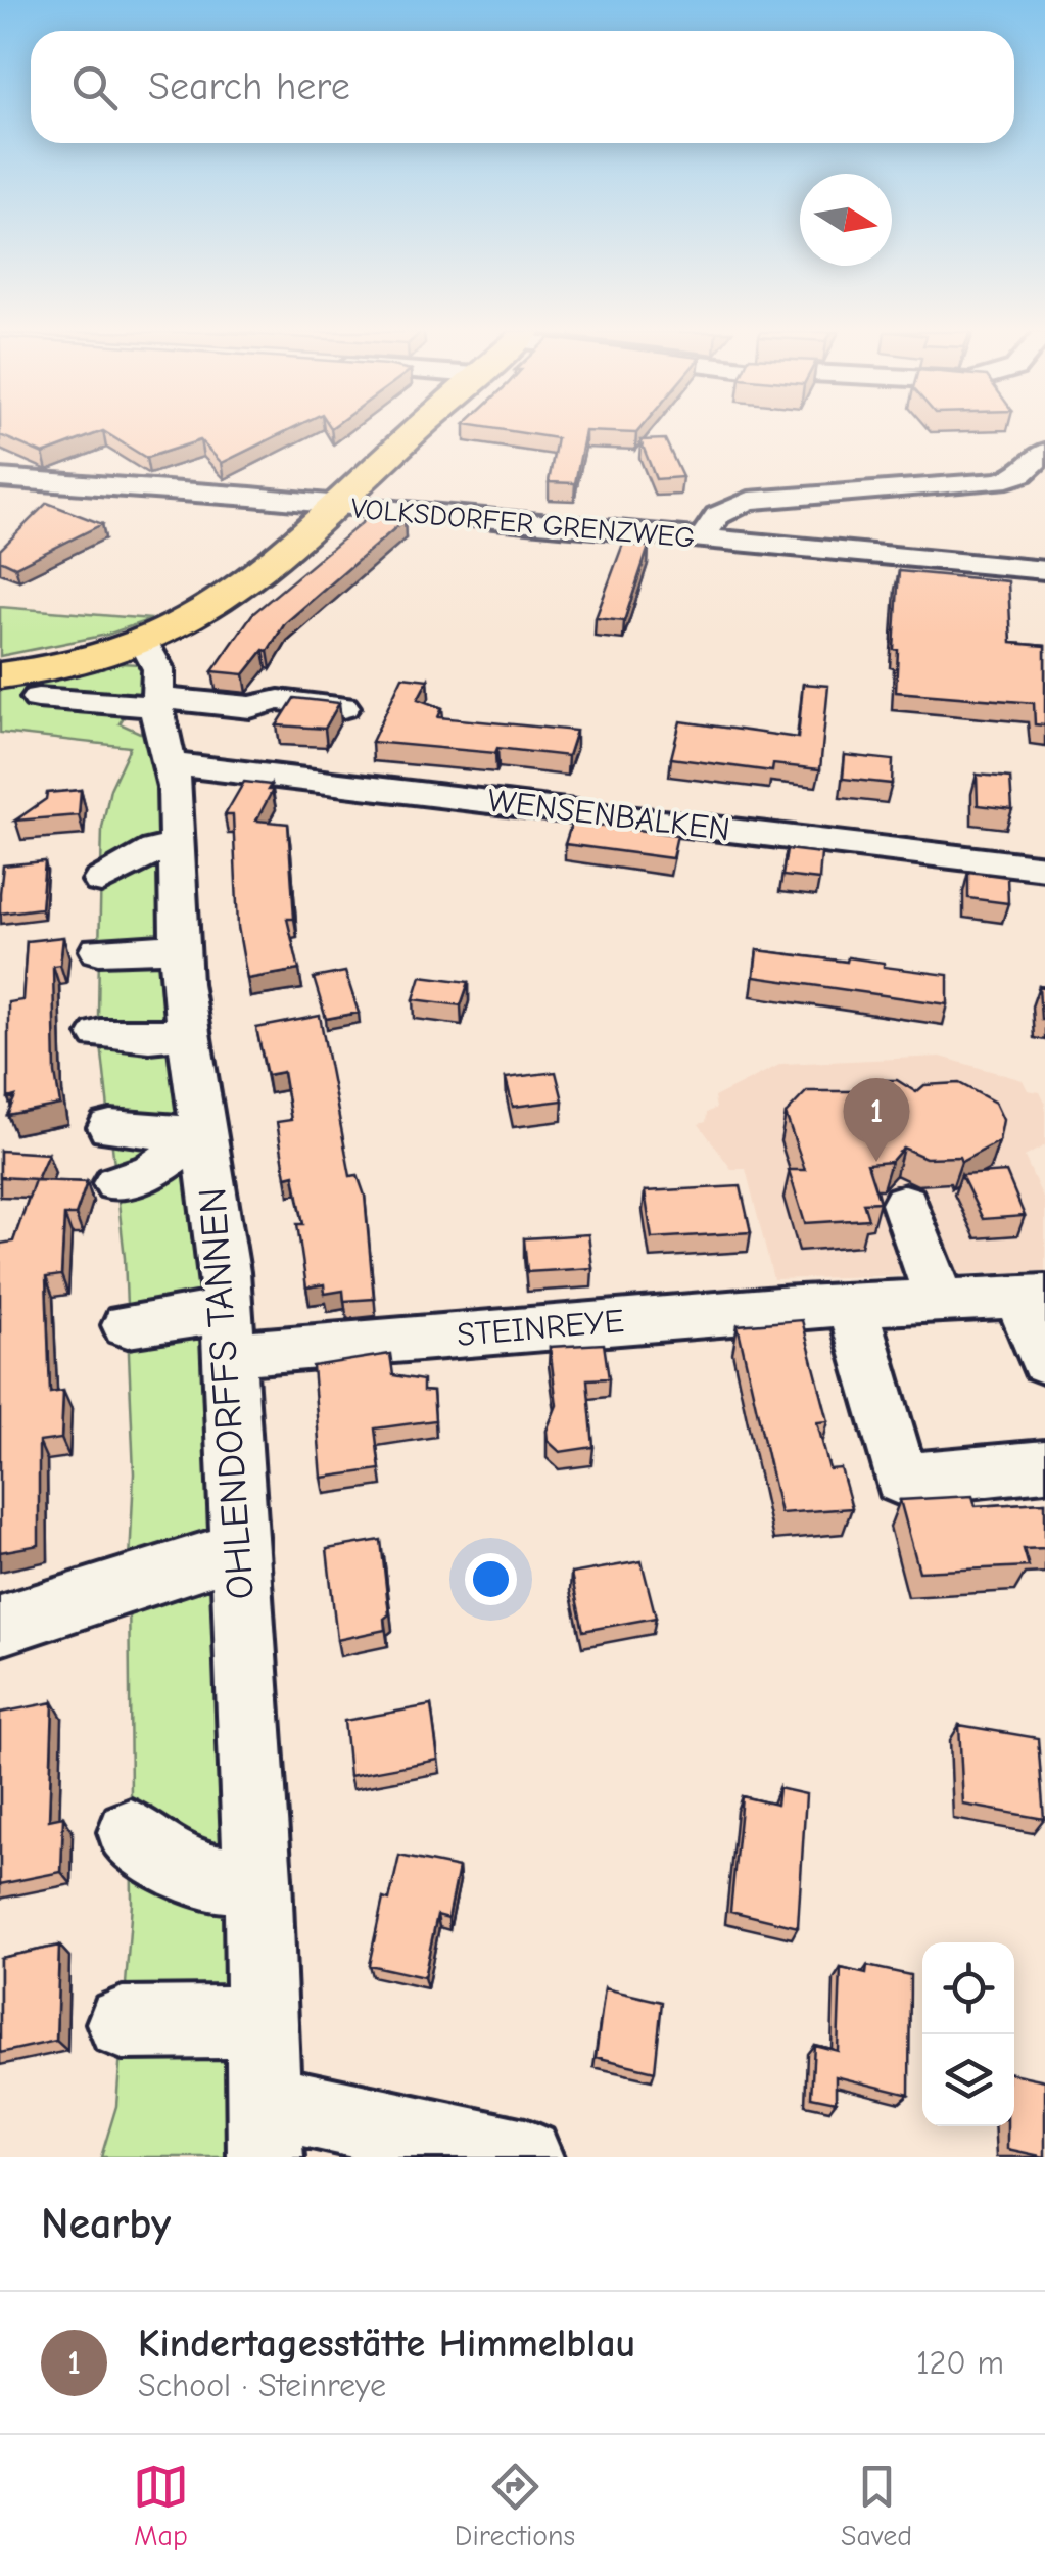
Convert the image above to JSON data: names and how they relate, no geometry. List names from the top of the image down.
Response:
{
  "streets": {
    "street": [
      "VOLKSDORFER GRENZWEG",
      "WENSENBALKEN",
      "STEINREYE",
      "OHLENDORFFS TANNEN"
    ]
  },
  "crossings": [
    ["WENSENBALKEN", "OHLENDORFFS TANNEN"],
    ["STEINREYE", "OHLENDORFFS TANNEN"]
  ],
  "north": "right",
  "page": {
    "search": "Search here",
    "pins": "1",
    "heading": "Nearby",
    "list": [
      {
        "mark": "1",
        "name": "Kindertagesstätte Himmelblau",
        "note": "School · Steinreye",
        "value": "120 m"
      }
    ],
    "nav": ["Map", "Directions", "Saved"]
  }
}
